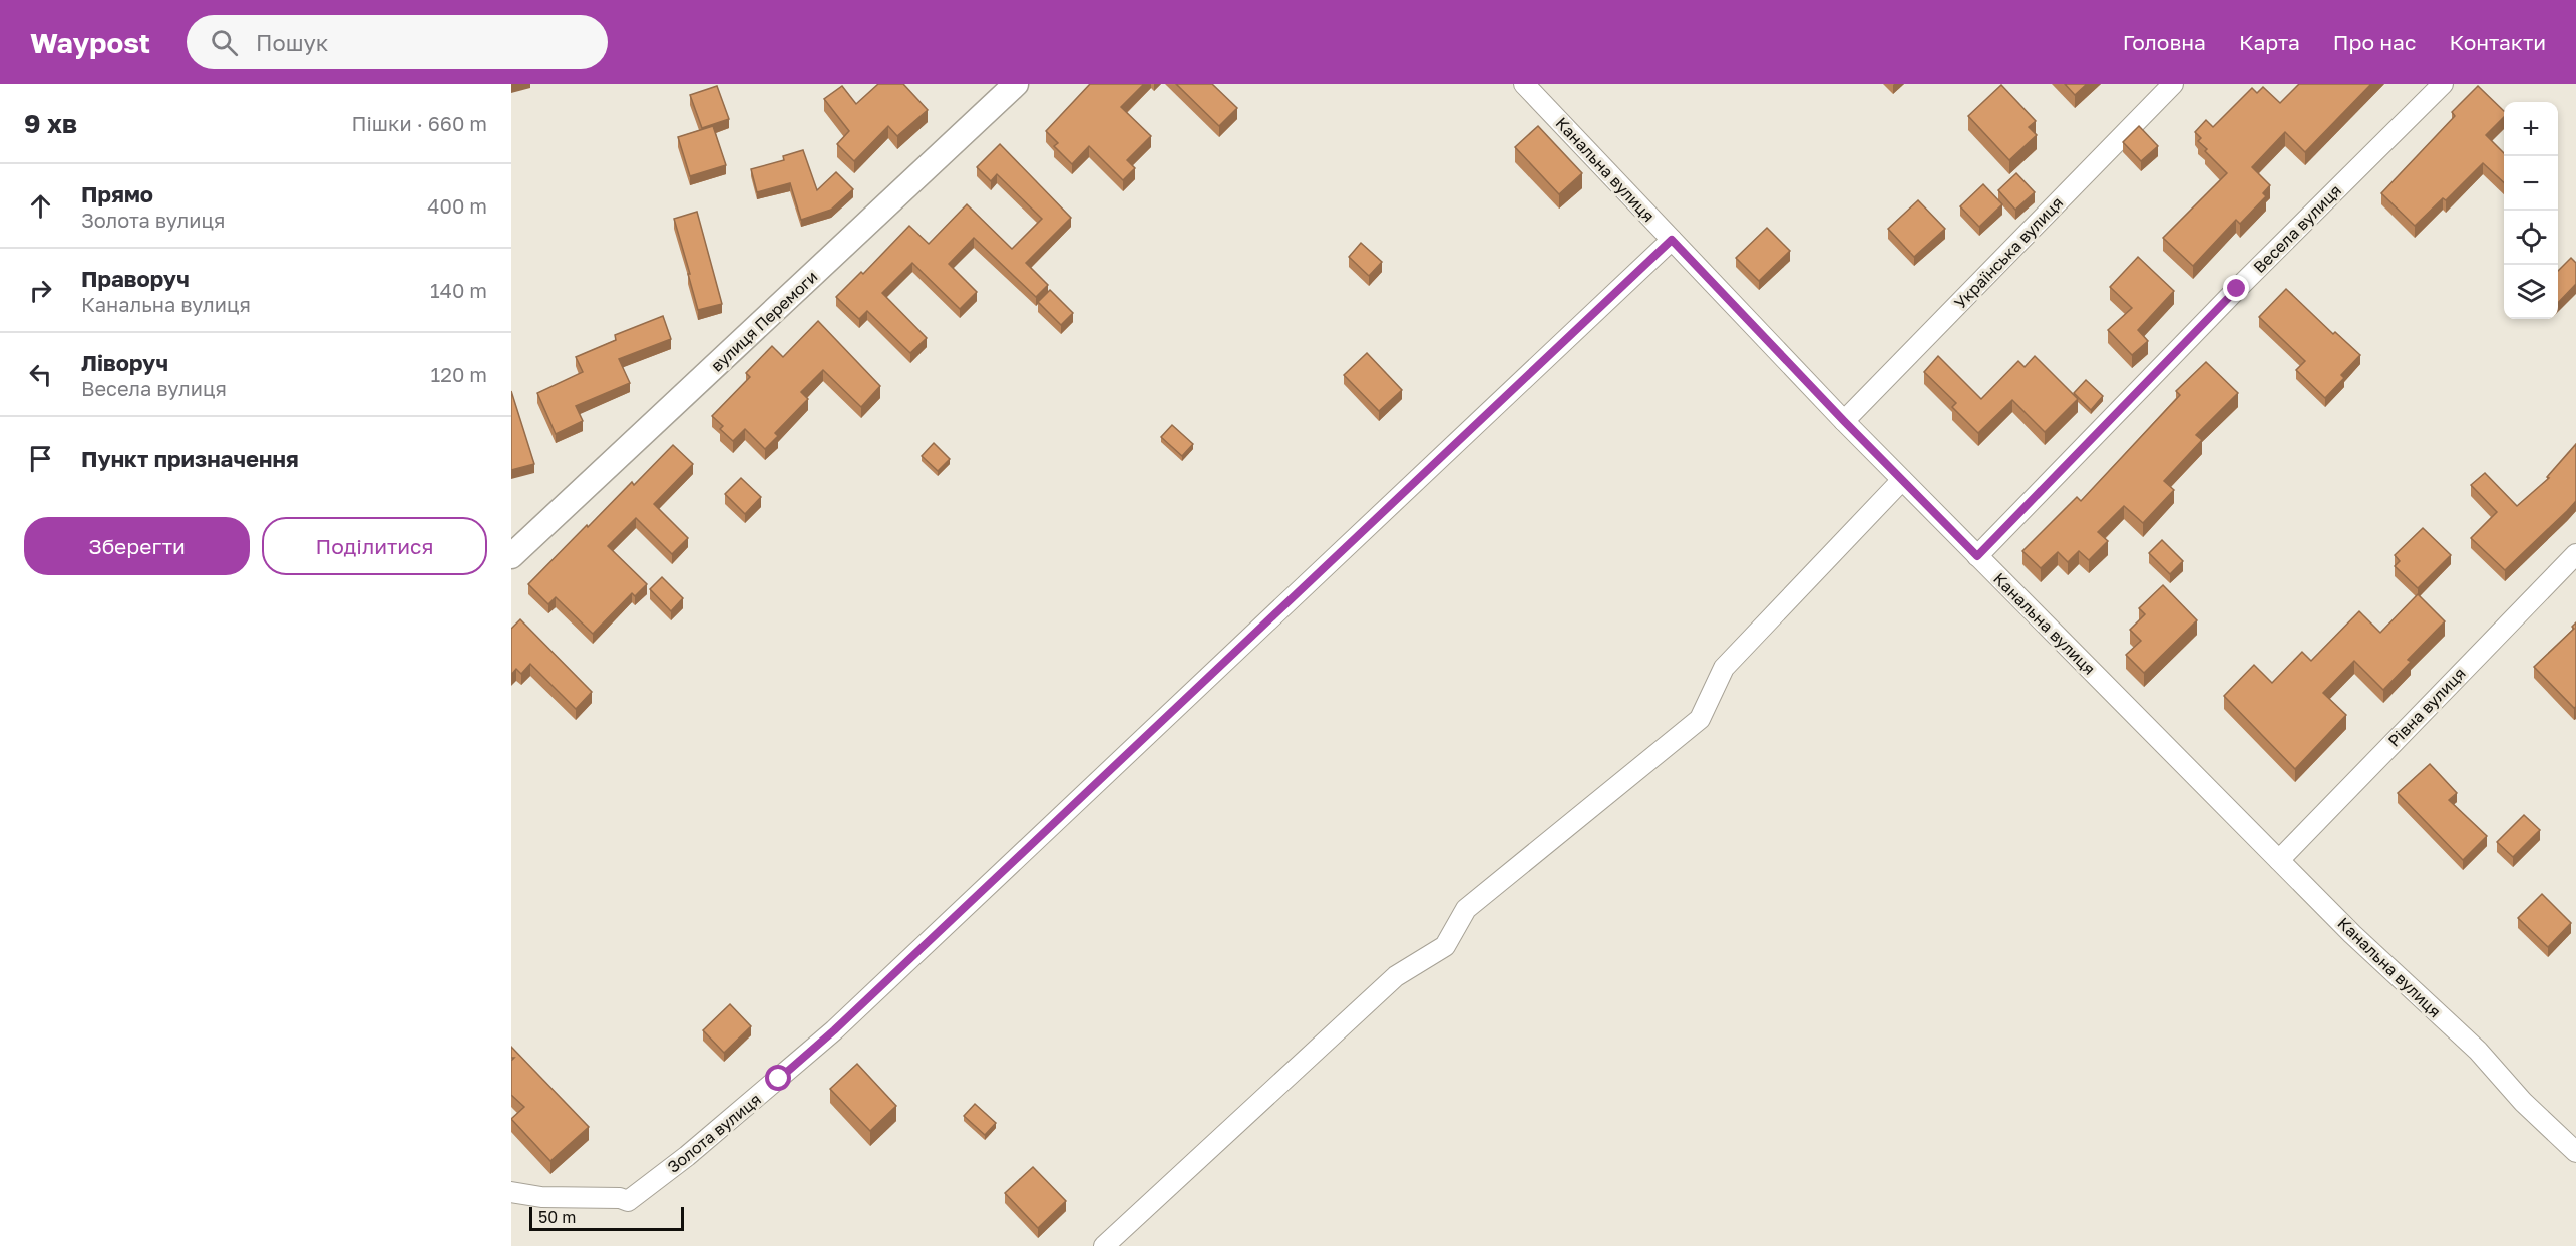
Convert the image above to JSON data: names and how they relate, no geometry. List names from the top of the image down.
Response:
{
  "streets": {
    "street": [
      "Канальна вулиця",
      "Весела вулиця",
      "Українська вулиця",
      "вулиця Перемоги",
      "Рівна вулиця",
      "Золота вулиця"
    ]
  },
  "crossings": [
    ["Канальна вулиця", "Весела вулиця"],
    ["Канальна вулиця", "Українська вулиця"],
    ["Канальна вулиця", "Рівна вулиця"],
    ["Канальна вулиця", "Золота вулиця"]
  ],
  "scale_bar": "50 m",
  "page": {
    "header": "Waypost",
    "search": "Пошук",
    "nav": [
      "Головна",
      "Карта",
      "Про нас",
      "Контакти"
    ],
    "heading": ["9 хв", "Пішки · 660 m"],
    "map_buttons": ["+", "−"],
    "list": [
      ["Прямо", "Золота вулиця", "400 m"],
      ["Праворуч", "Канальна вулиця", "140 m"],
      ["Ліворуч", "Весела вулиця", "120 m"],
      "Пункт призначення"
    ],
    "buttons": ["Зберегти", "Поділитися"],
    "scale": "50 m"
  }
}
